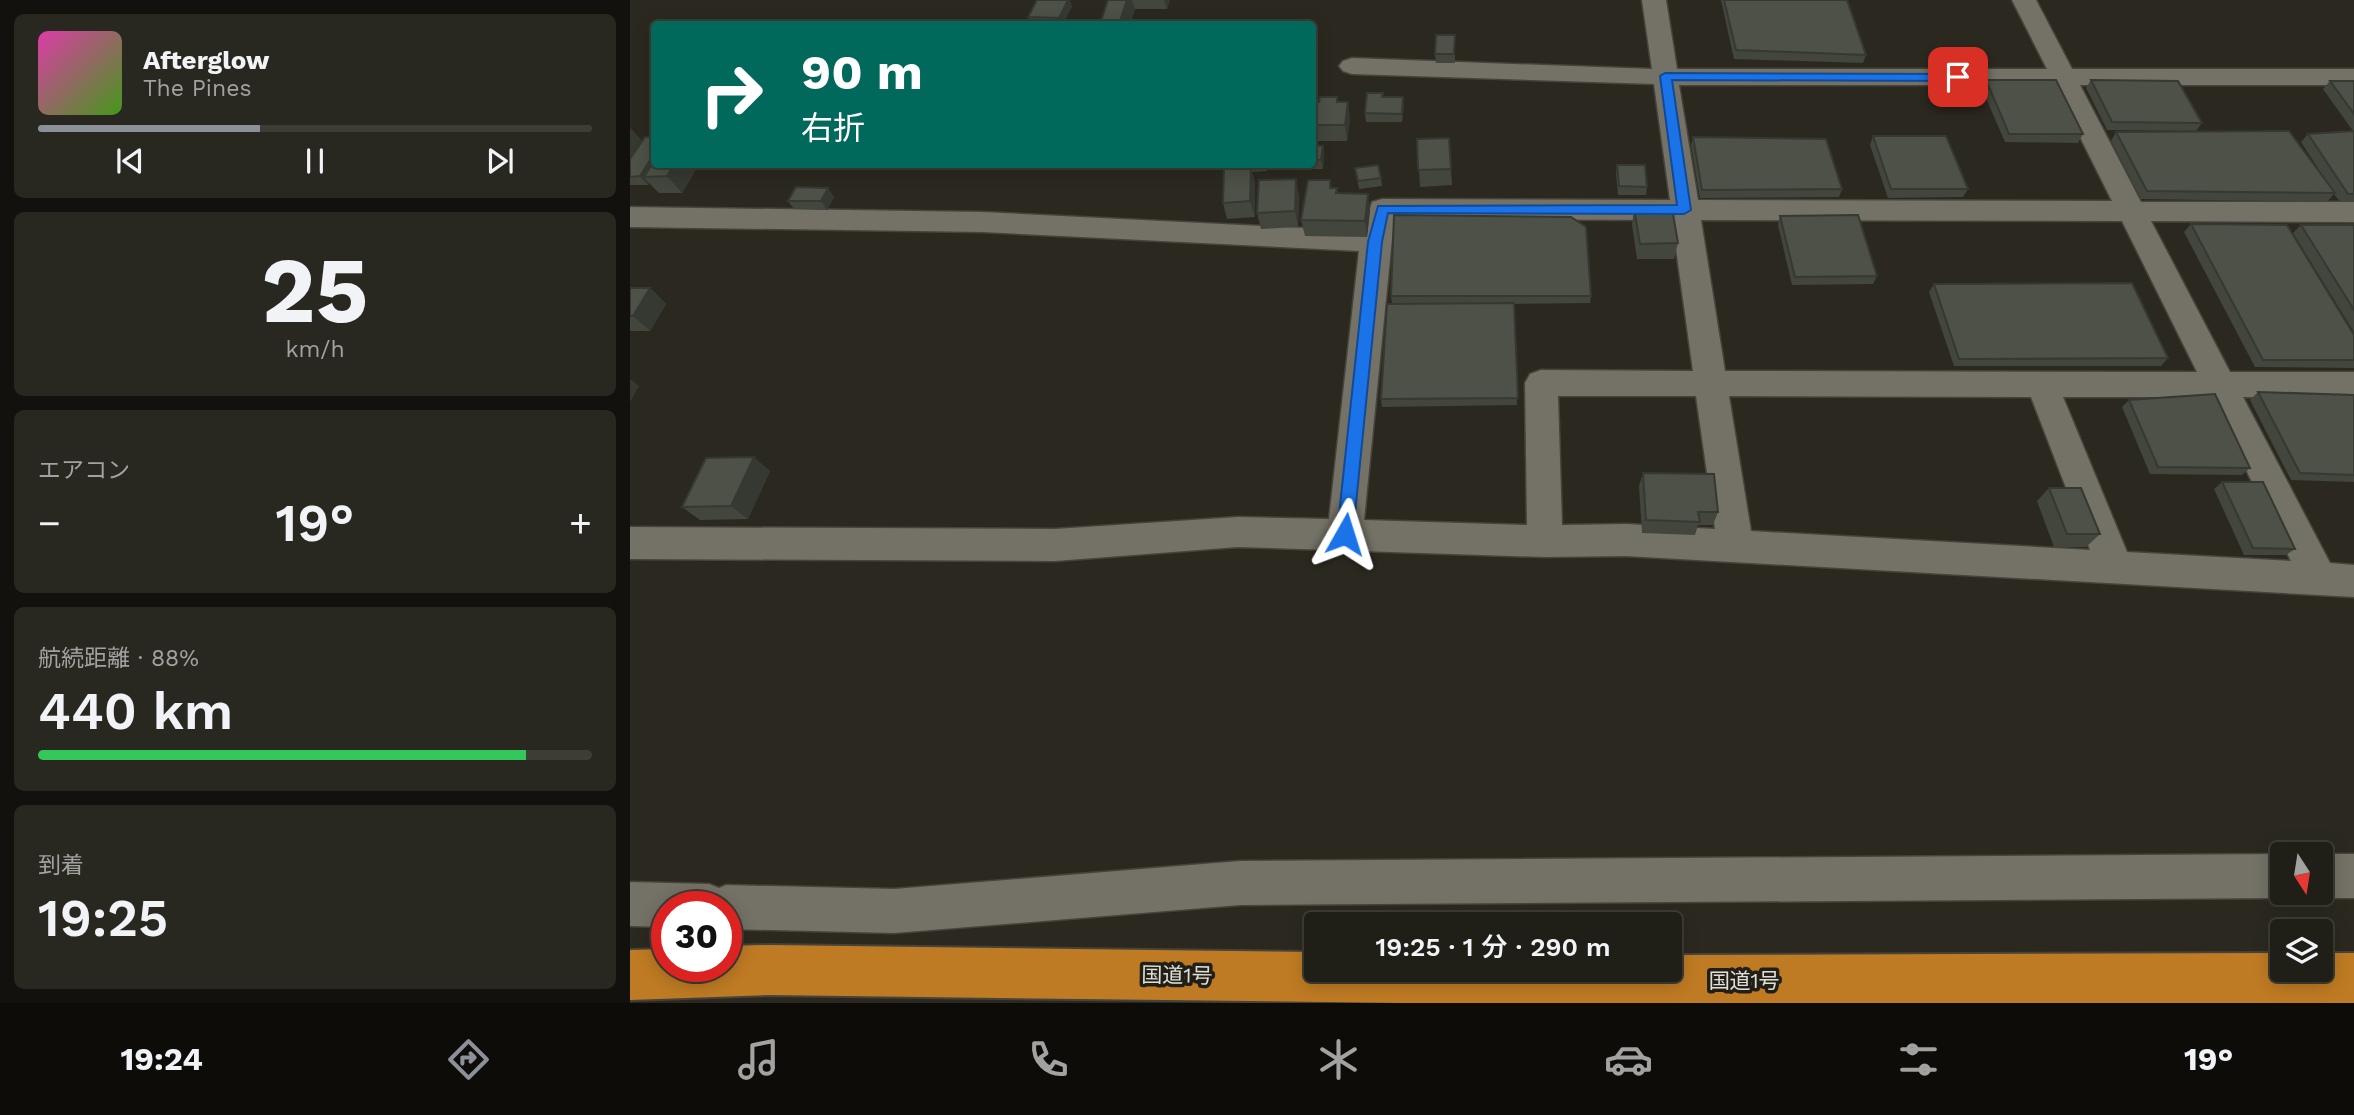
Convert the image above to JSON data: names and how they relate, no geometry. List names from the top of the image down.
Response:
{
  "streets": {
    "highway": ["国道1号"]
  },
  "north": "bottom",
  "page": {
    "turn": ["90 m", "右折"],
    "song": ["Afterglow", "The Pines"],
    "tile": [
      ["25", "km/h"],
      "エアコン",
      ["航続距離 · 88%", "440 km"],
      ["到着", "19:25"]
    ],
    "heat": ["−", "19°", "+"],
    "limit": "30",
    "trip": "19:25 · 1 分 · 290 m",
    "tabs": ["19:24", "19°"]
  }
}
